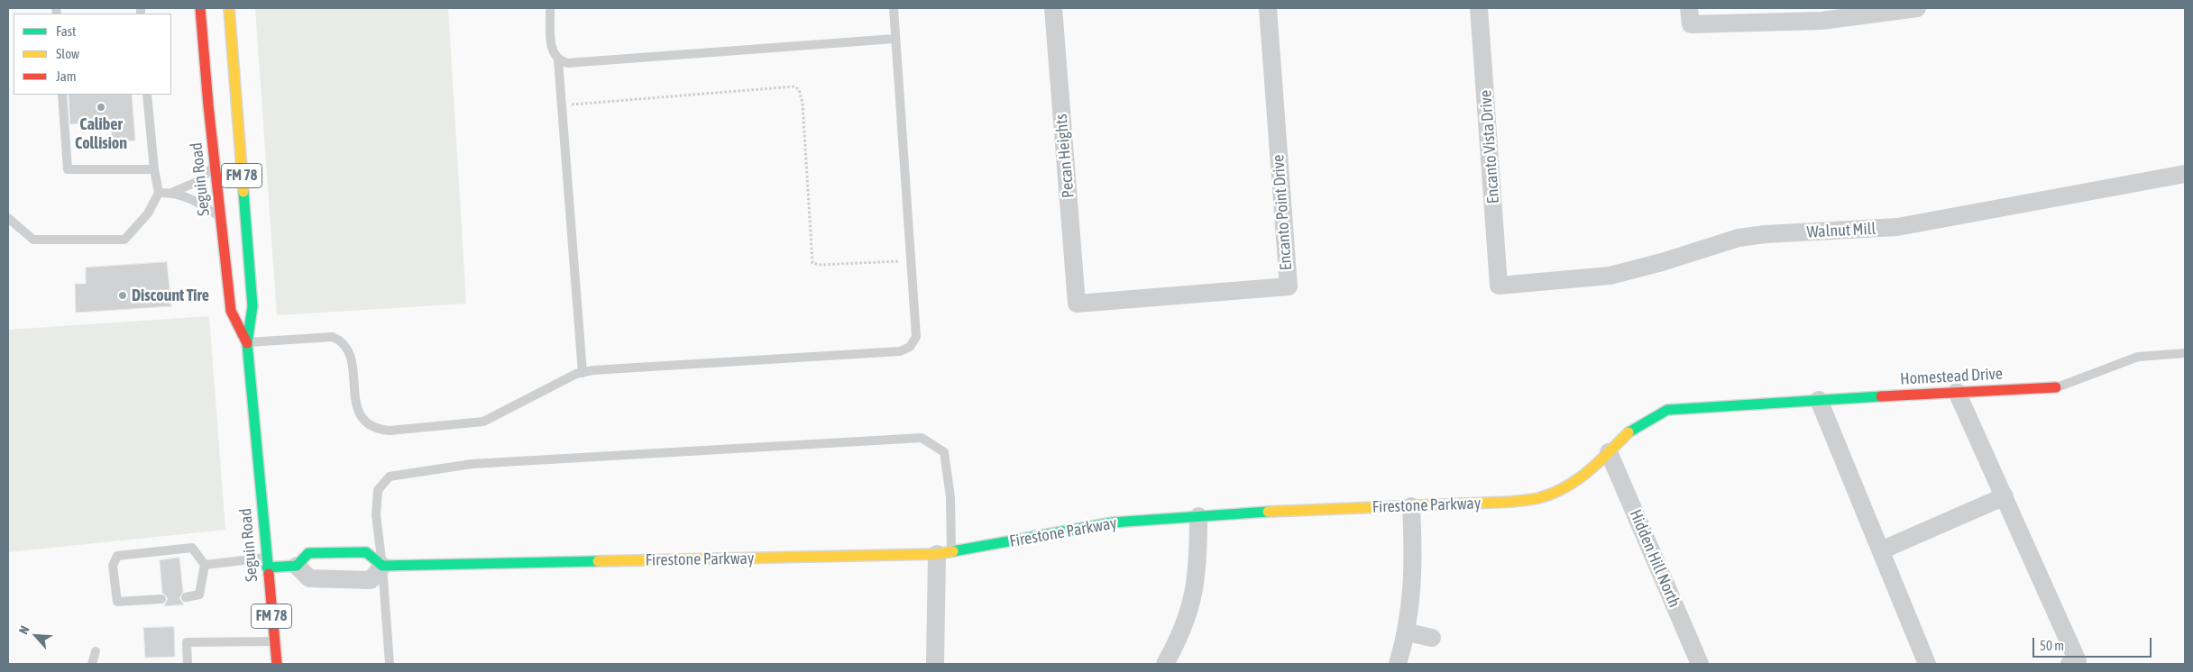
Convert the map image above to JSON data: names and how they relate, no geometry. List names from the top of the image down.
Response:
{
  "streets": {
    "street": [
      "Encanto Vista Drive",
      "Pecan Heights",
      "FM 78",
      "Seguin Road",
      "Encanto Point Drive",
      "Walnut Mill",
      "Homestead Drive",
      "Firestone Parkway",
      "Hidden Hill North"
    ]
  },
  "crossings": [
    ["Encanto Vista Drive", "Walnut Mill"],
    ["Pecan Heights", "Encanto Point Drive"],
    ["Homestead Drive", "Firestone Parkway"],
    ["Firestone Parkway", "Hidden Hill North"]
  ],
  "places": ["Caliber Collision", "Discount Tire"],
  "legend": ["Fast", "Slow", "Jam"],
  "scale_bar": "50 m",
  "north": "top left"
}
